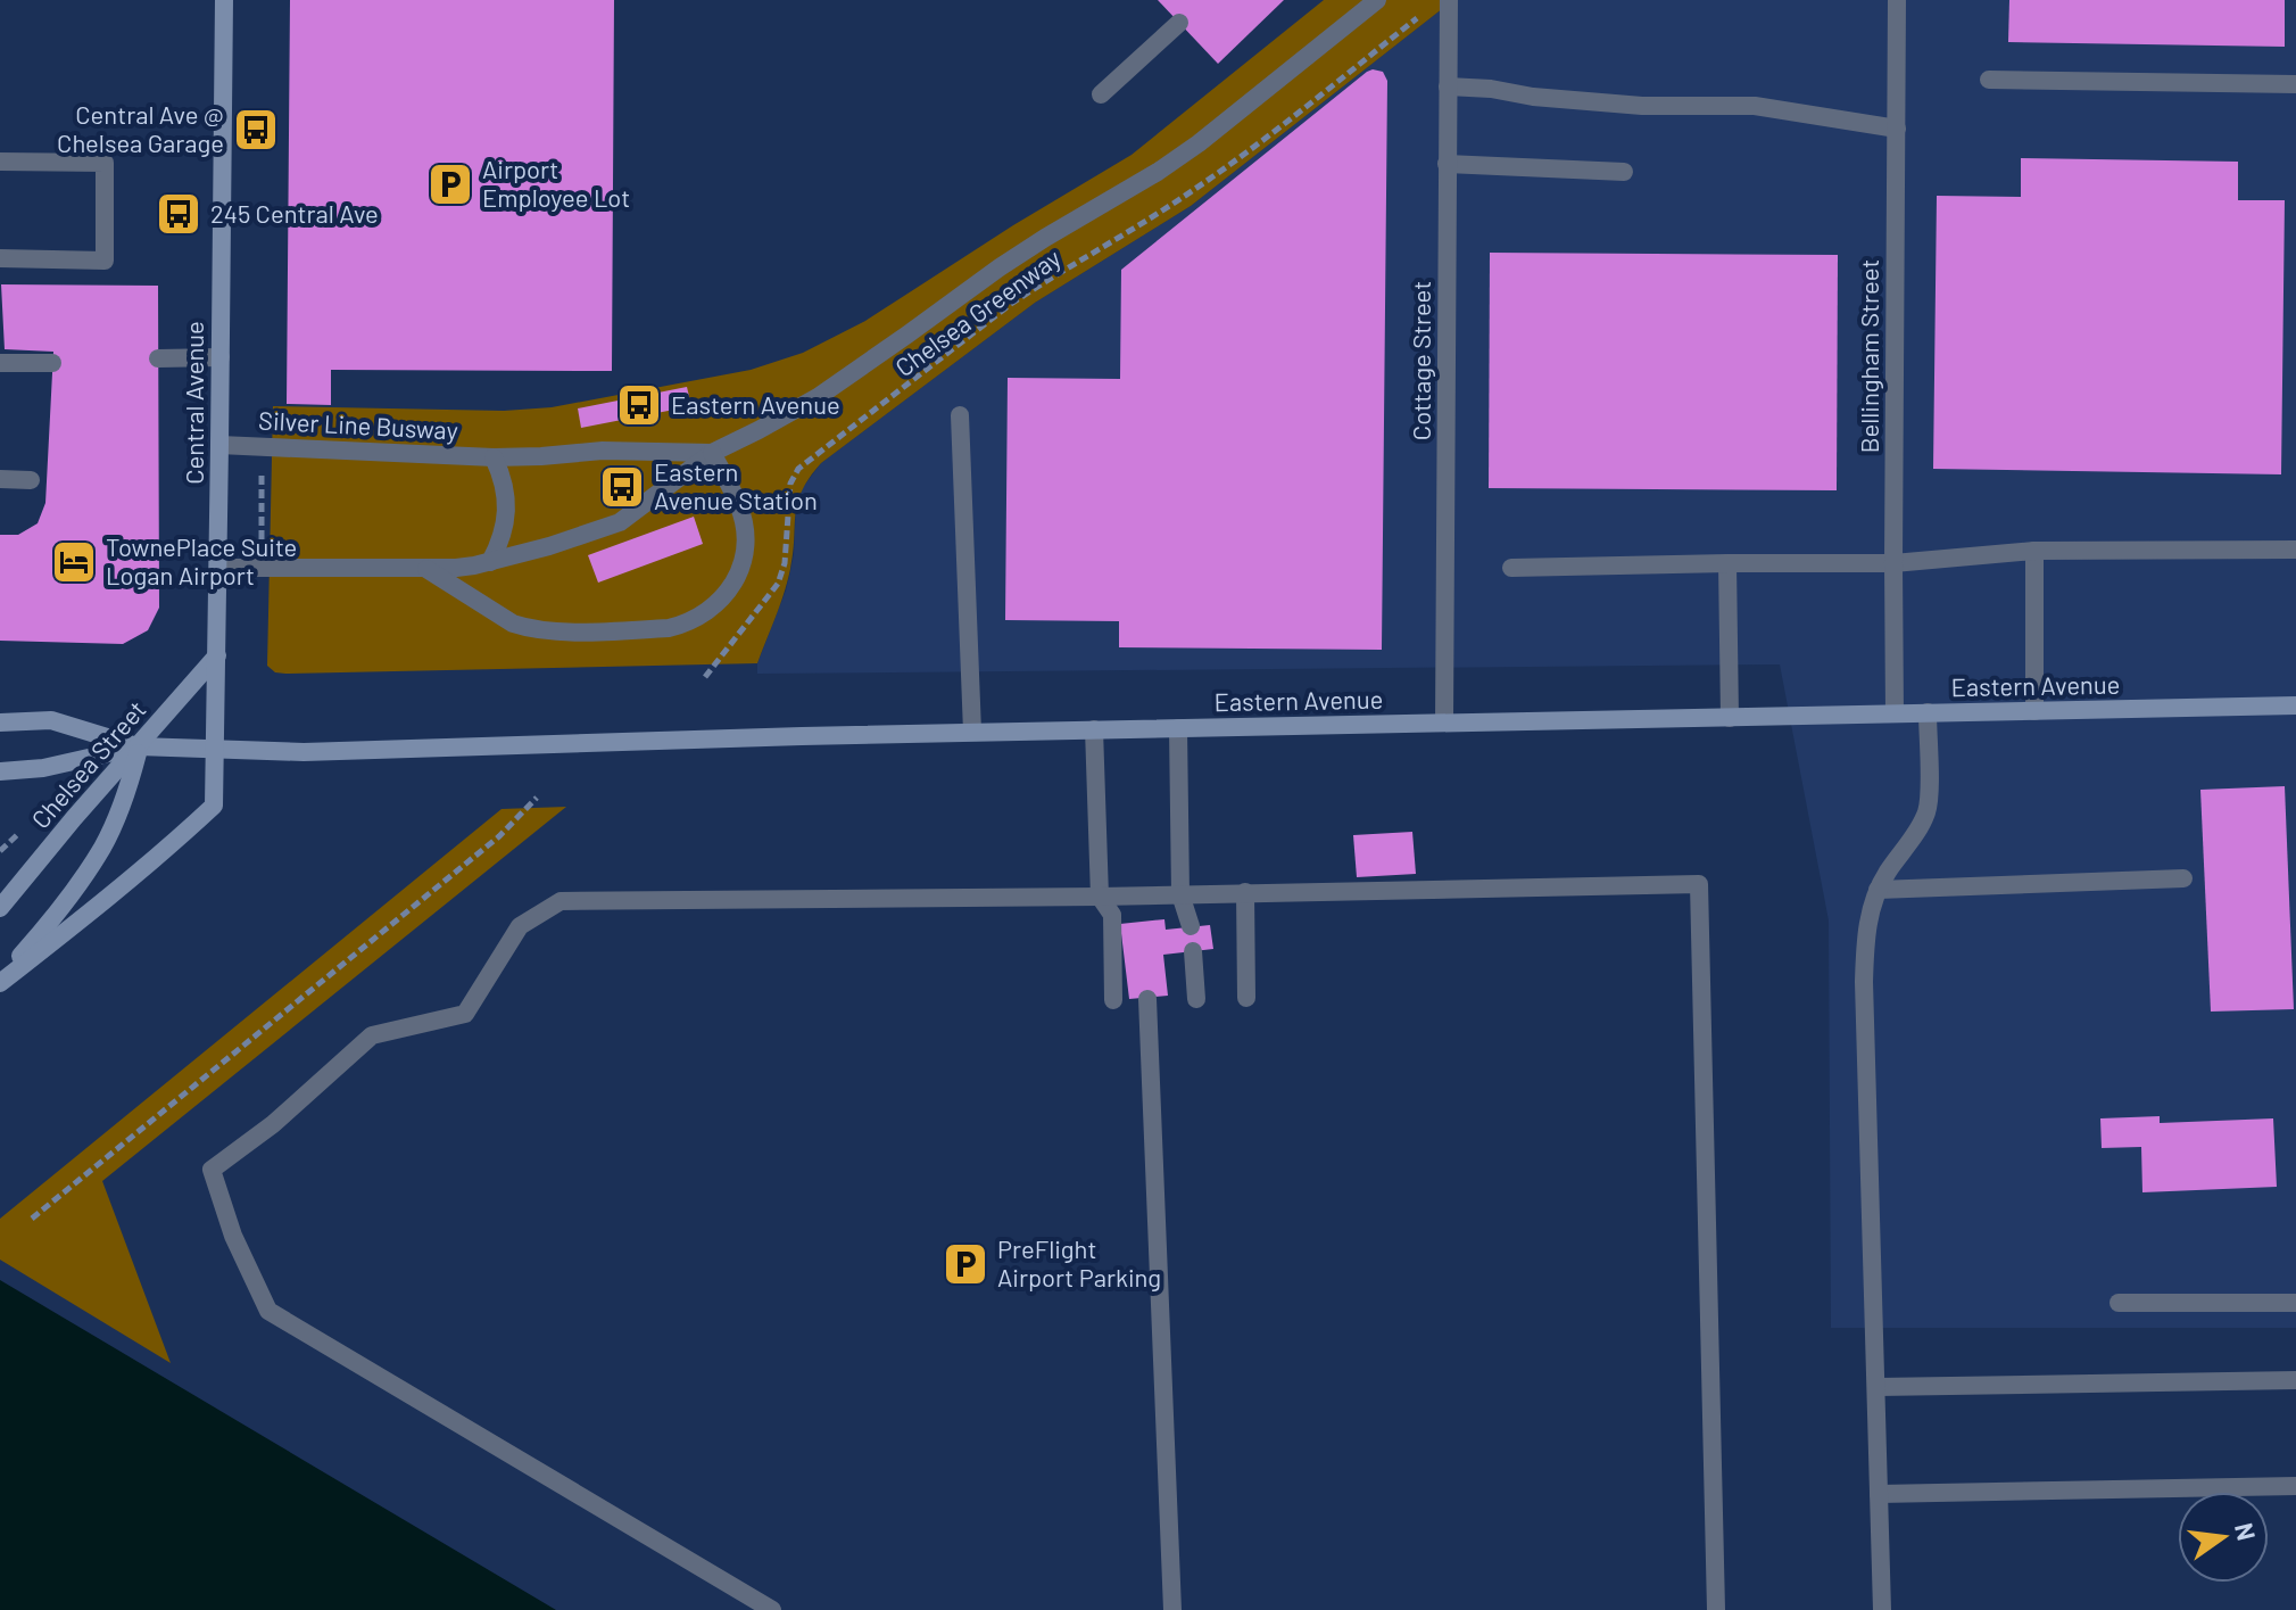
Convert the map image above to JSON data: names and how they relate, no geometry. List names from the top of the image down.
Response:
{
  "streets": {
    "main road": ["Central Avenue", "Eastern Avenue", "Chelsea Street"],
    "street": ["Bellingham Street", "Cottage Street", "Silver Line Busway"],
    "path": ["Chelsea Greenway"]
  },
  "crossings": [
    ["Bellingham Street", "Eastern Avenue"],
    ["Cottage Street", "Eastern Avenue"],
    ["Central Avenue", "Silver Line Busway"],
    ["Central Avenue", "Eastern Avenue"],
    ["Central Avenue", "Chelsea Street"],
    ["Eastern Avenue", "Chelsea Street"]
  ],
  "places": {
    "bus stop": [
      "Central Ave @ Chelsea Garage",
      "245 Central Ave",
      "Eastern Avenue",
      "Eastern Avenue Station"
    ],
    "parking": ["Airport Employee Lot", "PreFlight Airport Parking"],
    "hotel": ["TownePlace Suite Logan Airport"]
  },
  "north": "right"
}
